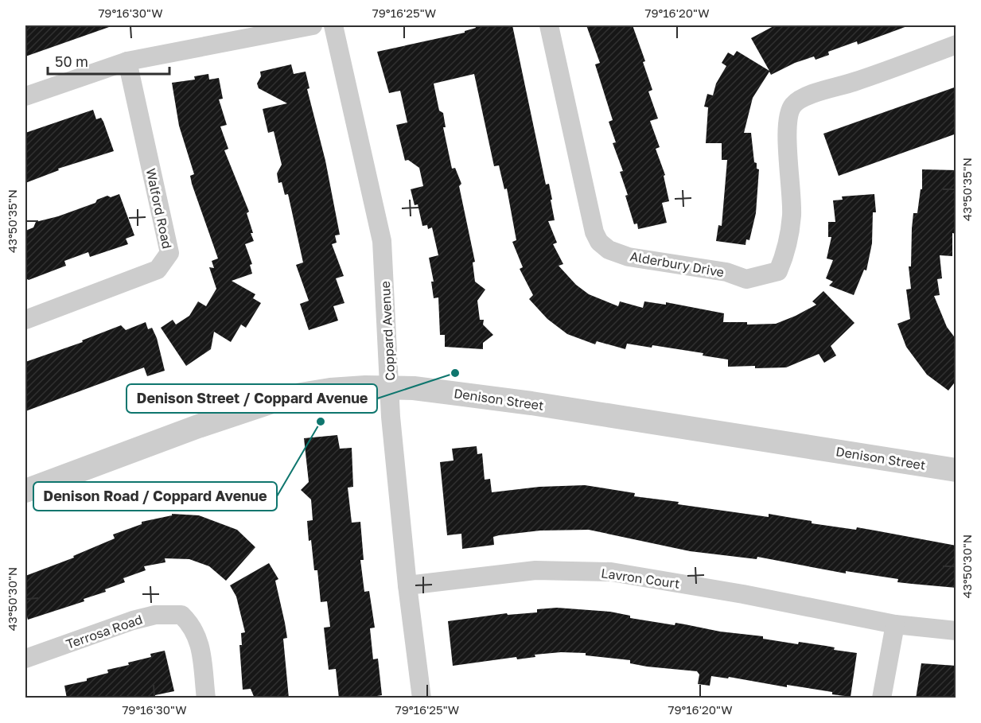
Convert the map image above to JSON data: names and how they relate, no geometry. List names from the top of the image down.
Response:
{
  "streets": {
    "street": [
      "Walford Road",
      "Alderbury Drive",
      "Coppard Avenue",
      "Denison Street",
      "Lavron Court",
      "Terrosa Road"
    ]
  },
  "crossings": [
    ["Coppard Avenue", "Denison Street"],
    ["Coppard Avenue", "Lavron Court"]
  ],
  "places": ["Denison Street / Coppard Avenue", "Denison Road / Coppard Avenue"],
  "scale_bar": "50 m",
  "coordinates": [
    "79°16'30\"W",
    "79°16'25\"W",
    "79°16'20\"W",
    "43°50'35\"N",
    "43°50'30\"N"
  ]
}
